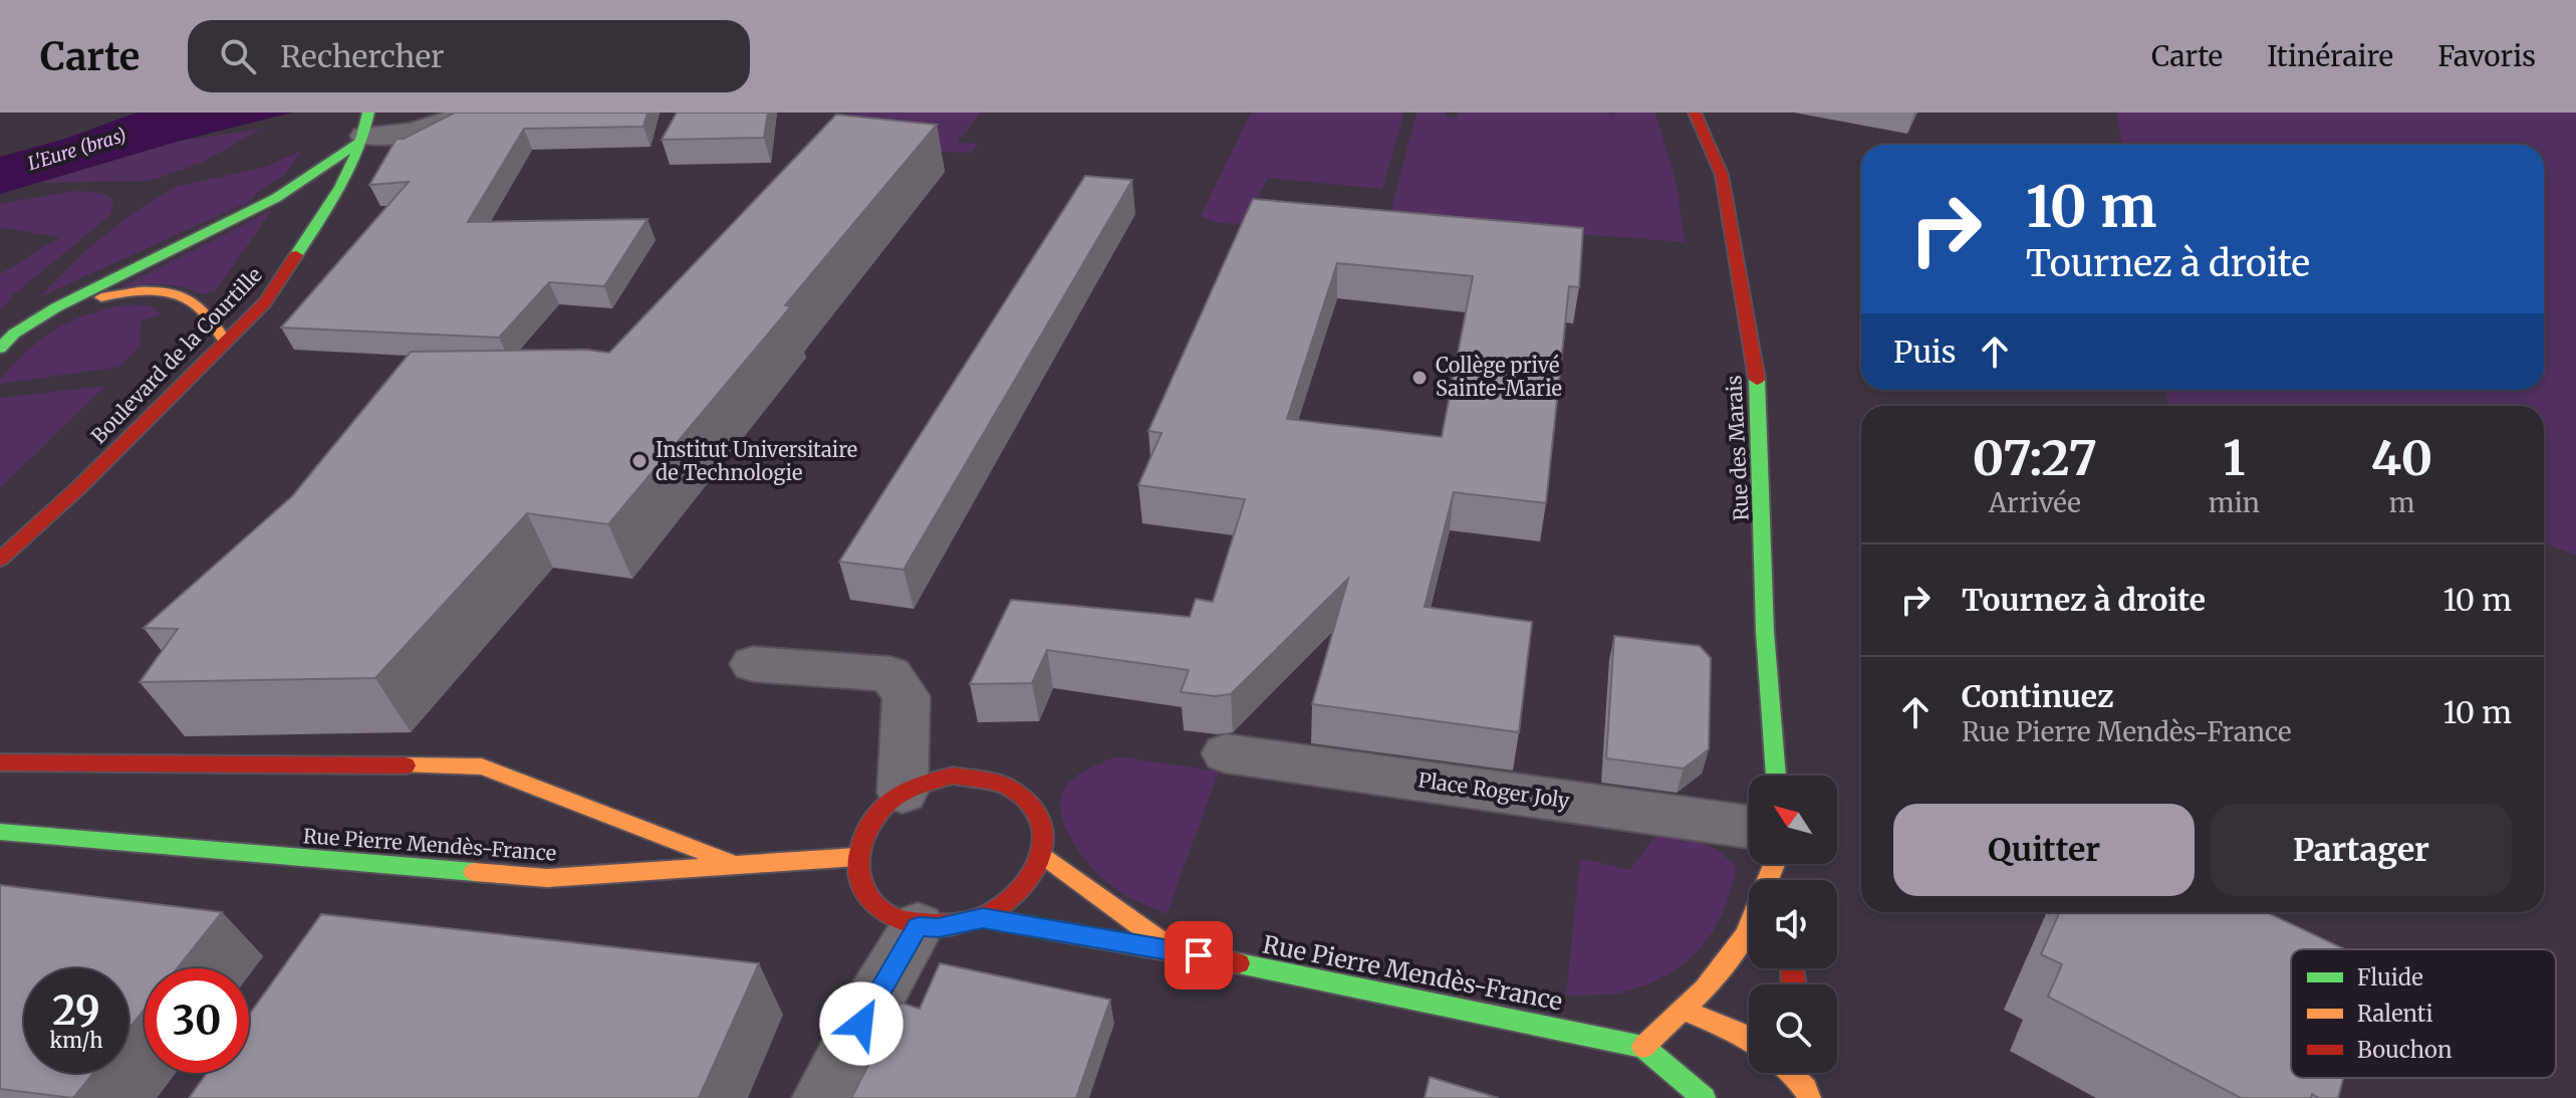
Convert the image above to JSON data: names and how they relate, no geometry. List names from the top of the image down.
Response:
{
  "streets": {
    "main road": ["Boulevard de la Courtille", "Rue des Marais", "Rue Pierre Mendès-France"],
    "street": ["Place Roger Joly"]
  },
  "water": ["L'Eure (bras)"],
  "places": ["Collège privé Sainte-Marie", "Institut Universitaire de Technologie"],
  "legend": ["Fluide", "Ralenti", "Bouchon"],
  "north": "top left",
  "page": {
    "header": "Carte",
    "search": "Rechercher",
    "nav": ["Carte", "Itinéraire", "Favoris"],
    "turn": ["10 m", "Tournez à droite"],
    "then": "Puis",
    "eta": [
      "07:27",
      "Arrivée",
      "1",
      "min",
      "40",
      "m"
    ],
    "list": [
      {
        "name": "Tournez à droite",
        "value": "10 m"
      },
      {
        "name": "Continuez",
        "note": "Rue Pierre Mendès-France",
        "value": "10 m"
      }
    ],
    "buttons": ["Quitter", "Partager"],
    "speed": "29 km/h",
    "limit": "30"
  }
}
